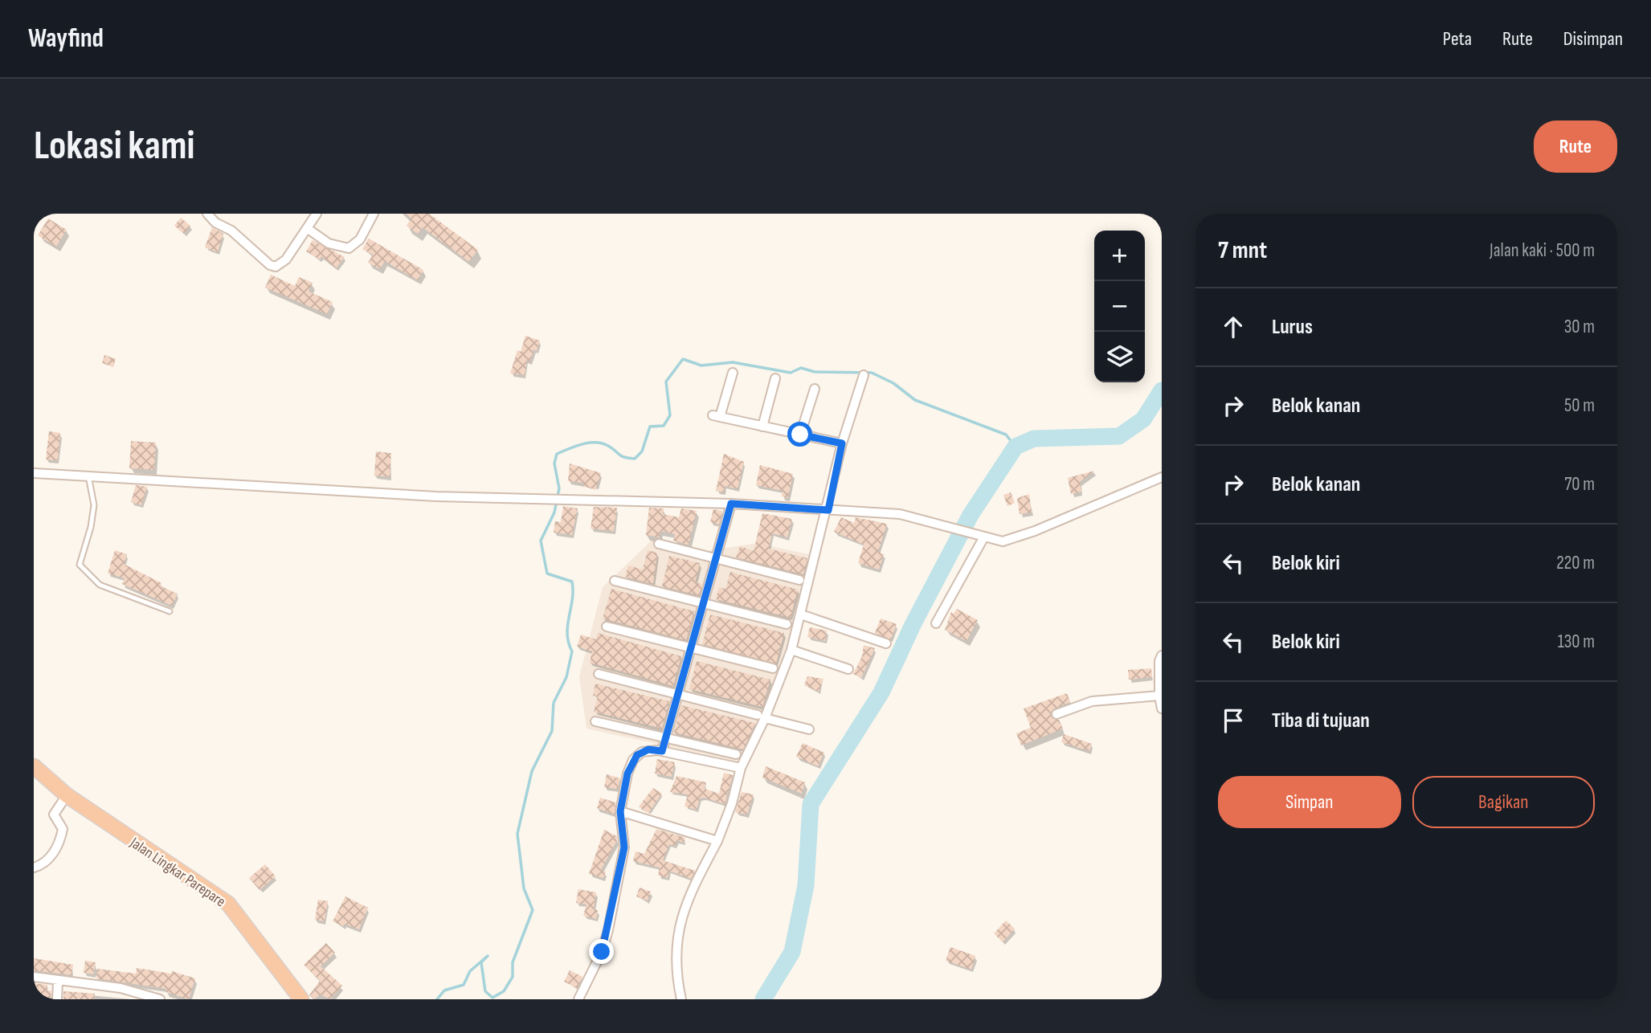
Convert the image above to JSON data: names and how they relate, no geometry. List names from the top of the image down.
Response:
{
  "streets": {
    "highway": ["Jalan Lingkar Parepare"]
  },
  "page": {
    "header": "Wayfind",
    "nav": ["Peta", "Rute", "Disimpan"],
    "buttons": [
      "Rute",
      ["Simpan", "Bagikan"]
    ],
    "title": "Lokasi kami",
    "heading": ["7 mnt", "Jalan kaki · 500 m"],
    "map_buttons": ["+", "−"],
    "list": [
      ["Lurus", "30 m"],
      ["Belok kanan", "50 m"],
      ["Belok kanan", "70 m"],
      ["Belok kiri", "220 m"],
      ["Belok kiri", "130 m"],
      "Tiba di tujuan"
    ]
  }
}
